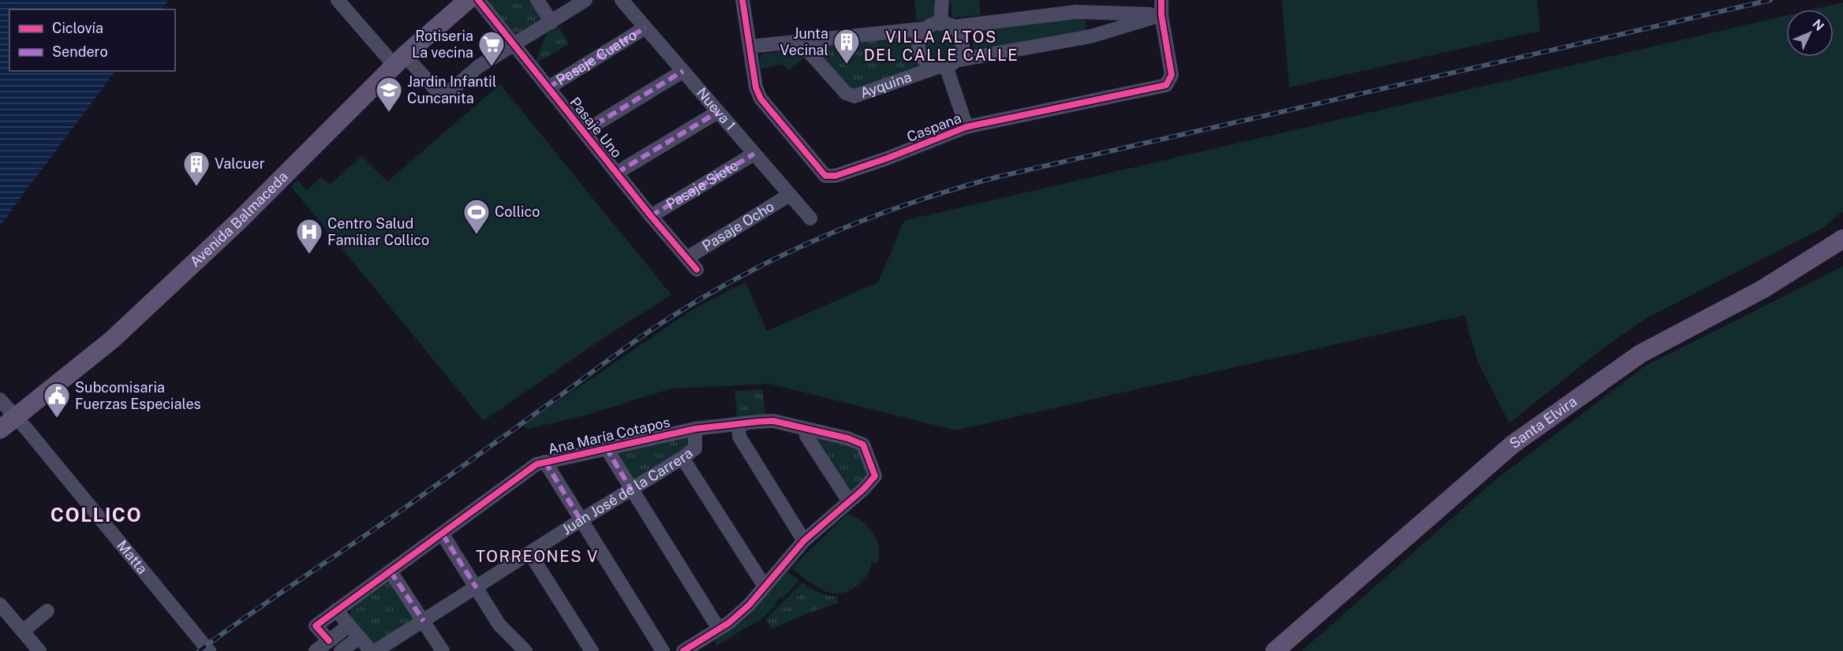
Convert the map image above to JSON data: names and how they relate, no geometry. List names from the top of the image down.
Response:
{
  "streets": {
    "main road": ["Avenida Balmaceda", "Santa Elvira"],
    "street": [
      "Pasaje Cuatro",
      "Ayquina",
      "Nueva 1",
      "Pasaje Uno",
      "Caspana",
      "Pasaje Siete",
      "Pasaje Ocho",
      "Ana María Cotapos",
      "Juan José de la Carrera",
      "Matta"
    ]
  },
  "crossings": [
    ["Pasaje Cuatro", "Nueva 1"],
    ["Pasaje Cuatro", "Pasaje Uno"],
    ["Ayquina", "Caspana"],
    ["Nueva 1", "Pasaje Siete"],
    ["Nueva 1", "Pasaje Ocho"],
    ["Pasaje Uno", "Pasaje Siete"],
    ["Pasaje Uno", "Pasaje Ocho"],
    ["Avenida Balmaceda", "Matta"],
    ["Ana María Cotapos", "Juan José de la Carrera"]
  ],
  "districts": ["VILLA ALTOS DEL CALLE CALLE", "COLLICO", "TORREONES V"],
  "places": {
    "building": ["Junta Vecinal", "Valcuer"],
    "supermarket": ["Rotiseria La vecina"],
    "school or university": ["Jardin Infantil Cuncanita"],
    "sports": ["Collico"],
    "hospital": ["Centro Salud Familiar Collico"],
    "public building": ["Subcomisaria Fuerzas Especiales"]
  },
  "legend": ["Ciclovía", "Sendero"],
  "north": "top right"
}
